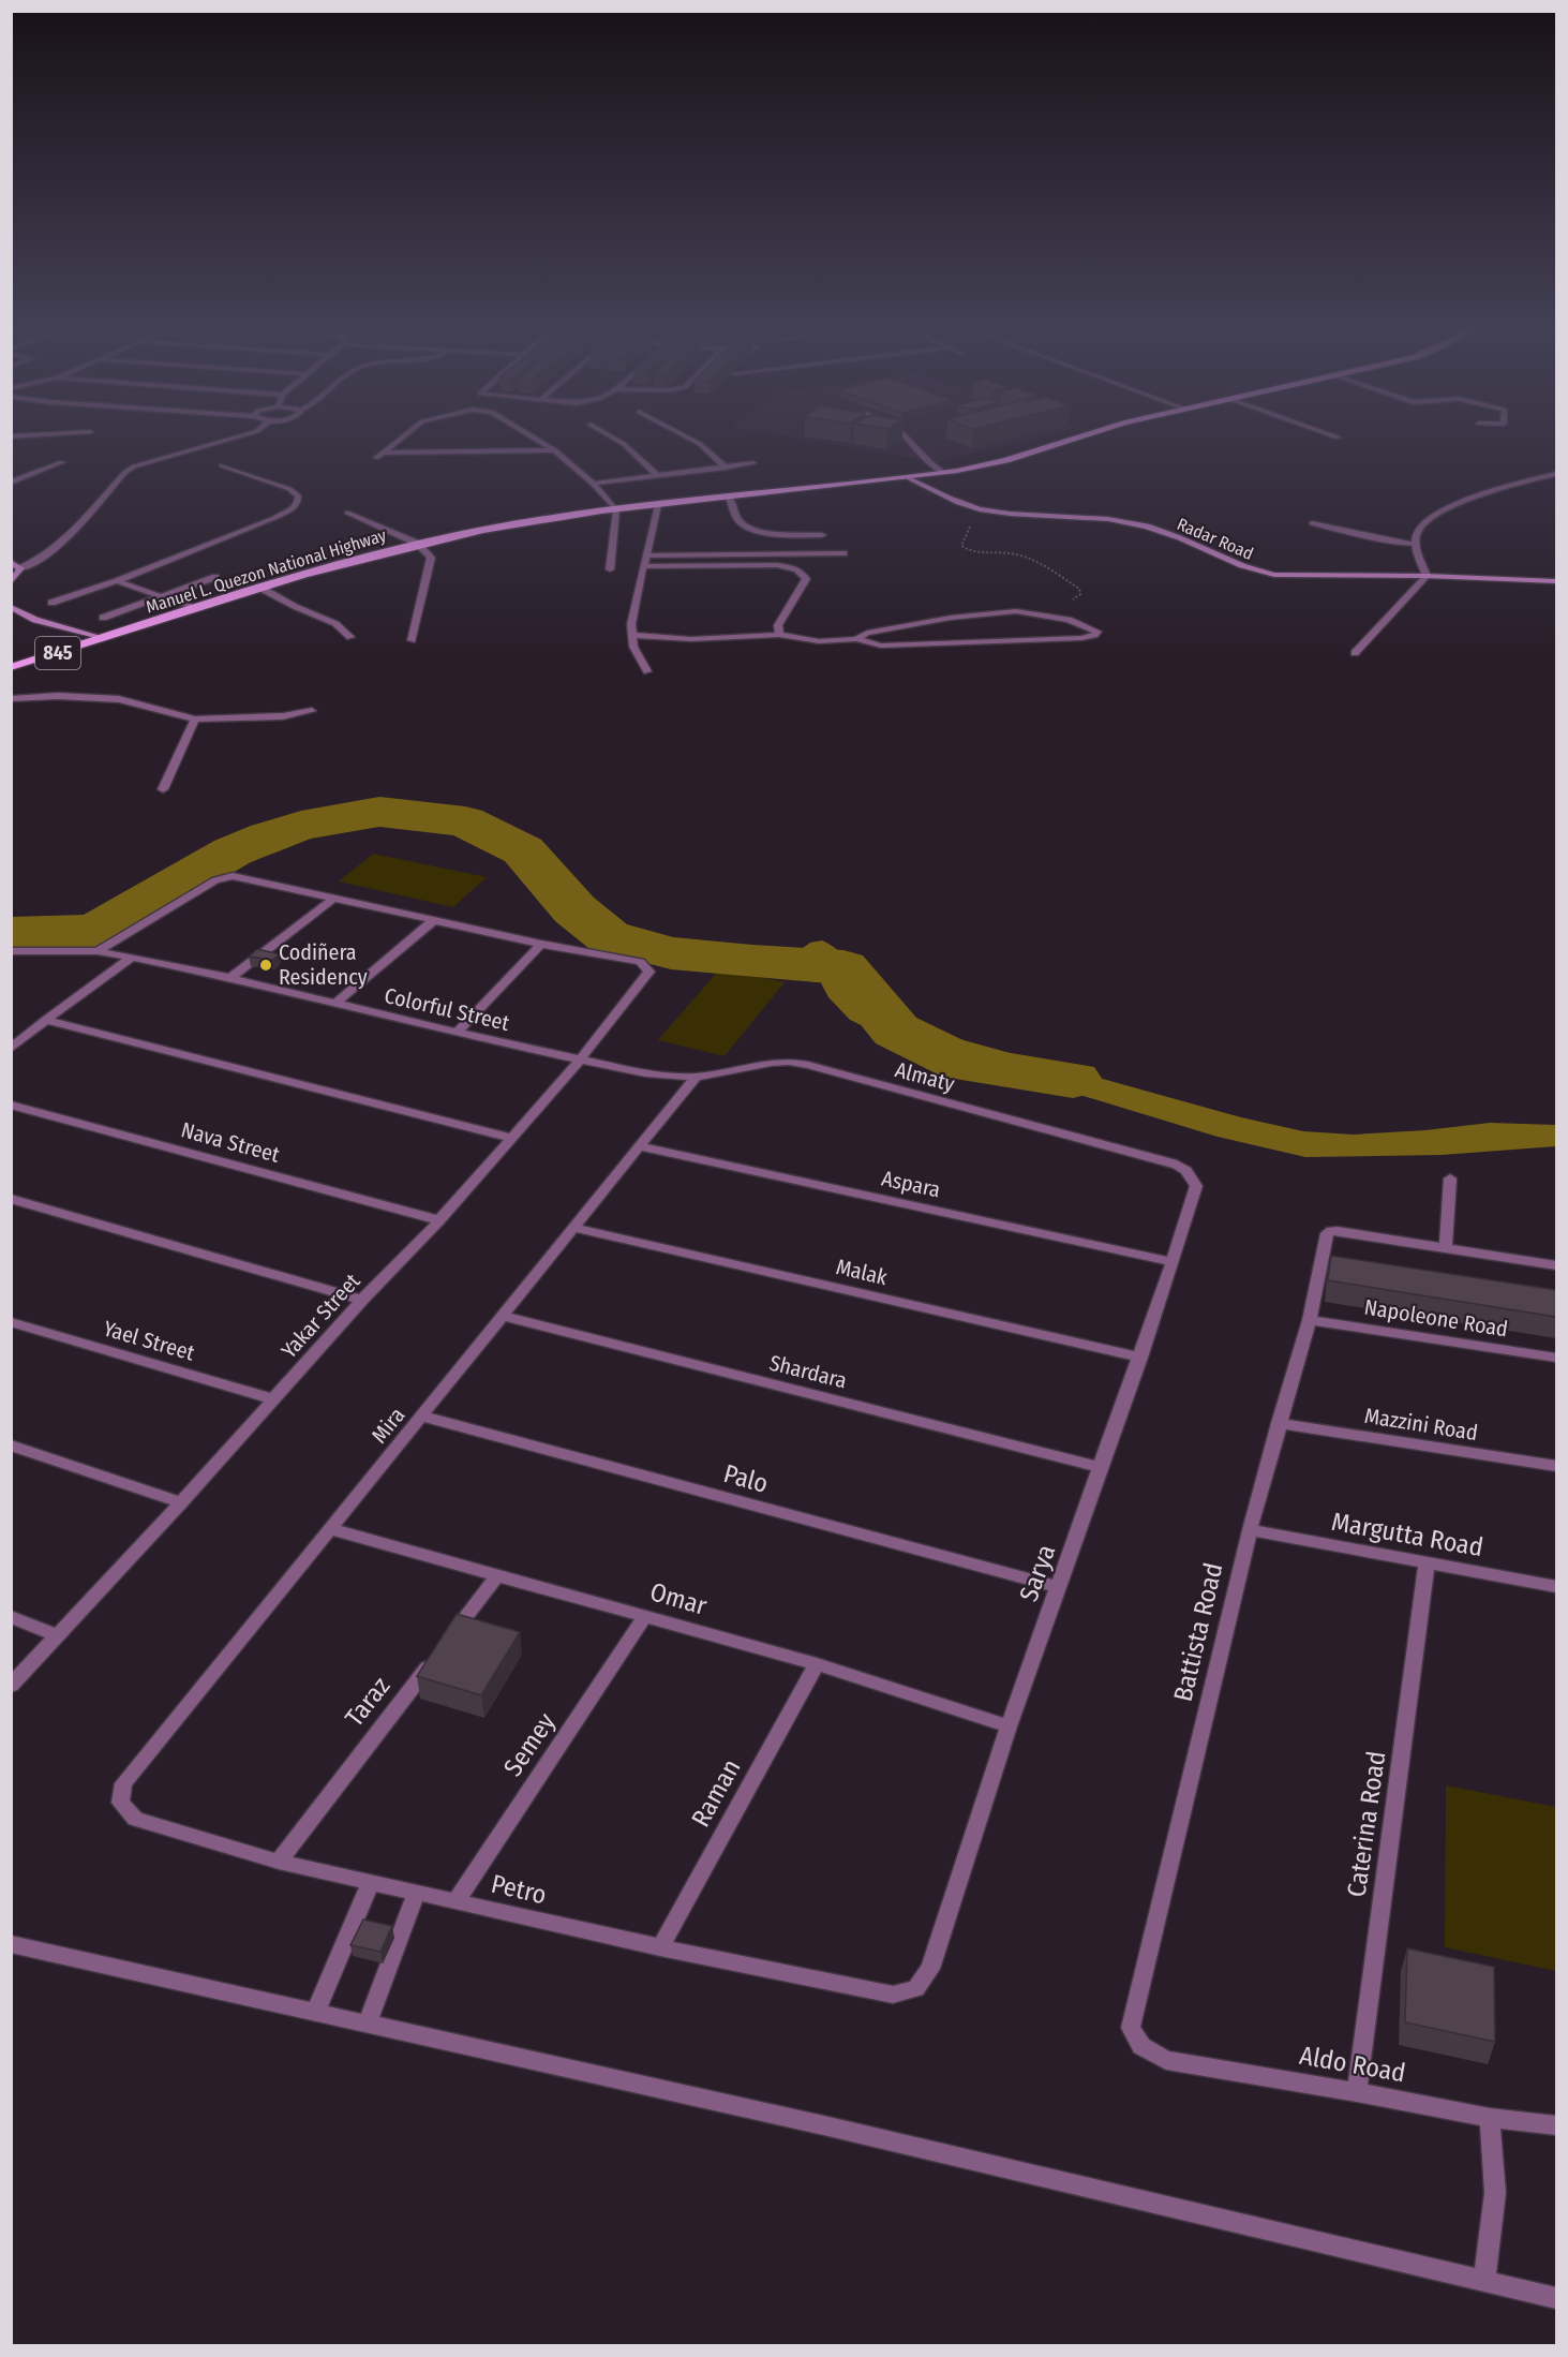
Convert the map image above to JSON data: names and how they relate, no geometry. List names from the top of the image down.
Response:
{
  "streets": {
    "main road": ["Manuel L. Quezon National Highway", "845"],
    "street": [
      "Radar Road",
      "Colorful Street",
      "Almaty",
      "Nava Street",
      "Aspara",
      "Malak",
      "Yakar Street",
      "Napoleone Road",
      "Yael Street",
      "Shardara",
      "Mazzini Road",
      "Mira",
      "Palo",
      "Margutta Road",
      "Sarya",
      "Omar",
      "Battista Road",
      "Taraz",
      "Semey",
      "Raman",
      "Caterina Road",
      "Petro",
      "Aldo Road"
    ]
  },
  "crossings": [
    ["Radar Road", "Manuel L. Quezon National Highway"],
    ["Colorful Street", "Almaty"],
    ["Colorful Street", "Yakar Street"],
    ["Almaty", "Mira"],
    ["Almaty", "Sarya"],
    ["Nava Street", "Yakar Street"],
    ["Aspara", "Mira"],
    ["Aspara", "Sarya"],
    ["Malak", "Mira"],
    ["Malak", "Sarya"],
    ["Yakar Street", "Yael Street"],
    ["Napoleone Road", "Battista Road"],
    ["Shardara", "Mira"],
    ["Shardara", "Sarya"],
    ["Mazzini Road", "Battista Road"],
    ["Mira", "Palo"],
    ["Mira", "Omar"],
    ["Mira", "Petro"],
    ["Palo", "Sarya"],
    ["Margutta Road", "Battista Road"],
    ["Margutta Road", "Caterina Road"],
    ["Sarya", "Omar"],
    ["Sarya", "Petro"],
    ["Omar", "Taraz"],
    ["Omar", "Semey"],
    ["Omar", "Raman"],
    ["Battista Road", "Aldo Road"],
    ["Taraz", "Petro"],
    ["Semey", "Petro"],
    ["Raman", "Petro"],
    ["Caterina Road", "Aldo Road"]
  ],
  "places": ["Codiñera Residency"]
}
